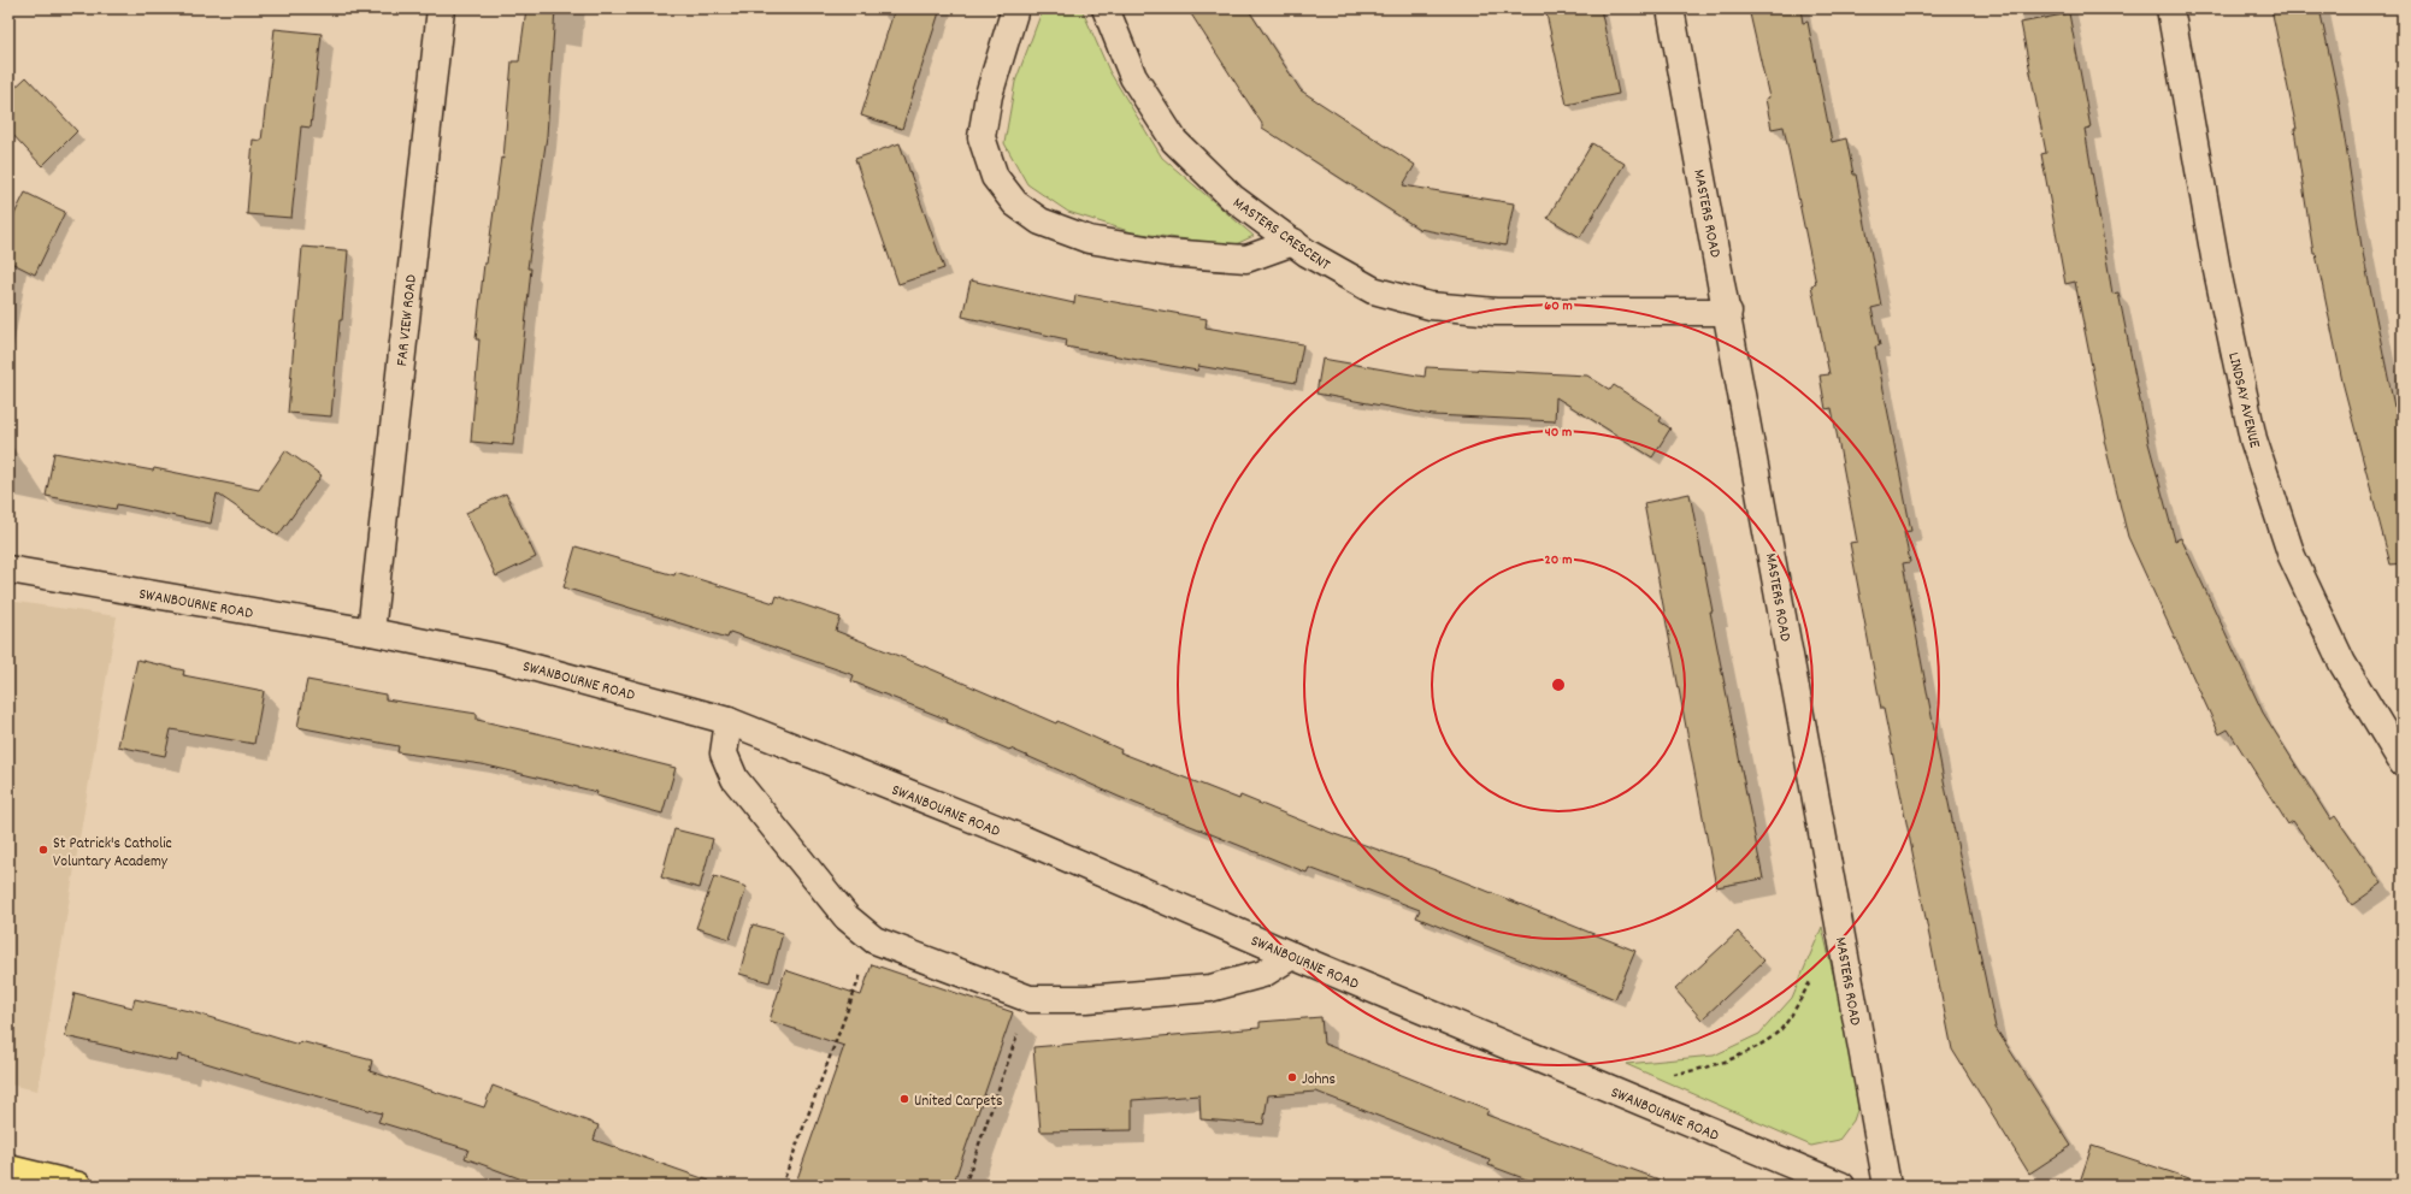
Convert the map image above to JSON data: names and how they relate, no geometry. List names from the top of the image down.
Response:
{
  "streets": {
    "street": [
      "MASTERS ROAD",
      "MASTERS CRESCENT",
      "FAR VIEW ROAD",
      "LINDSAY AVENUE",
      "SWANBOURNE ROAD"
    ]
  },
  "crossings": [
    ["MASTERS ROAD", "MASTERS CRESCENT"],
    ["FAR VIEW ROAD", "SWANBOURNE ROAD"]
  ],
  "places": ["St Patrick's Catholic Voluntary Academy", "Johns", "United Carpets"],
  "rings": ["60 m", "40 m", "20 m"]
}
